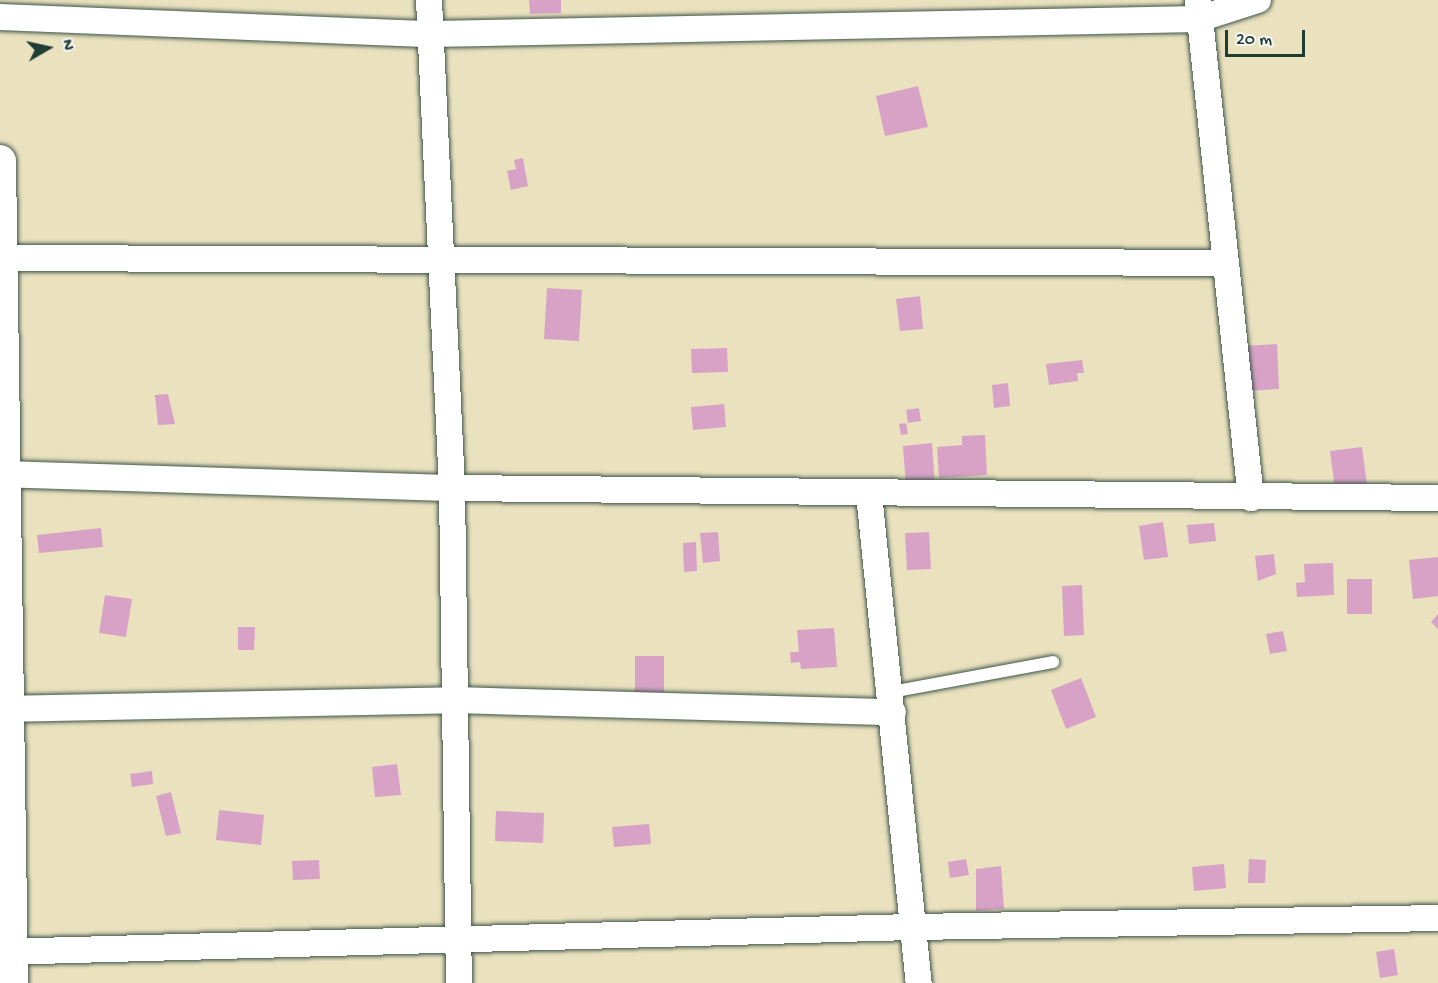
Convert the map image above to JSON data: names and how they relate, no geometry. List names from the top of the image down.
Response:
{
  "scale_bar": "20 m",
  "north": "right"
}
